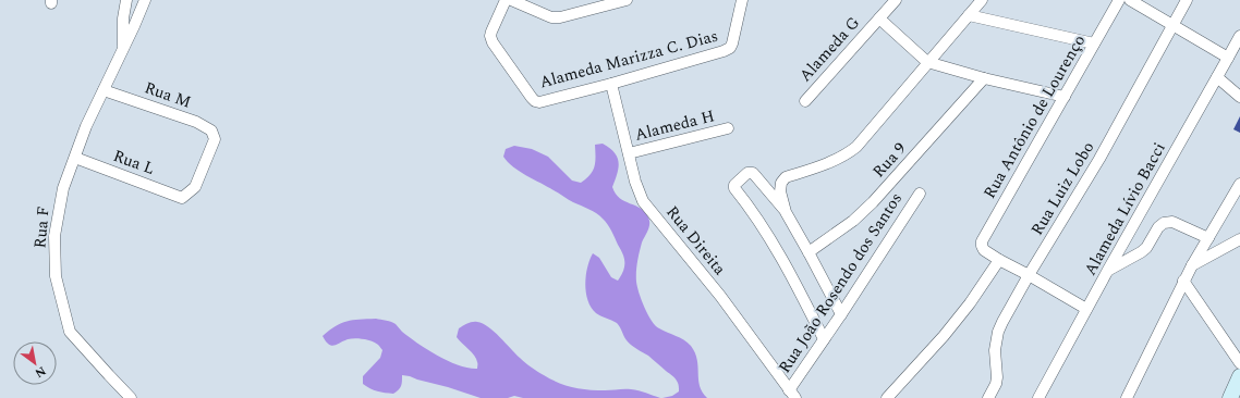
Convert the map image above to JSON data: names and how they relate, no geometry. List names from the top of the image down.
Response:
{
  "streets": {
    "street": [
      "Alameda G",
      "Alameda Marizza C. Dias",
      "Rua M",
      "Rua Antônio de Lourenço",
      "Alameda H",
      "Rua 9",
      "Rua L",
      "Rua Luiz Lobo",
      "Alameda Lívio Bacci",
      "Rua F",
      "Rua Direita",
      "Rua João Rosendo dos Santos"
    ]
  },
  "crossings": [
    ["Alameda Marizza C. Dias", "Rua Direita"],
    ["Rua M", "Rua L"],
    ["Rua M", "Rua F"],
    ["Alameda H", "Rua Direita"],
    ["Rua L", "Rua F"],
    ["Rua Direita", "Rua João Rosendo dos Santos"]
  ],
  "north": "bottom right"
}
